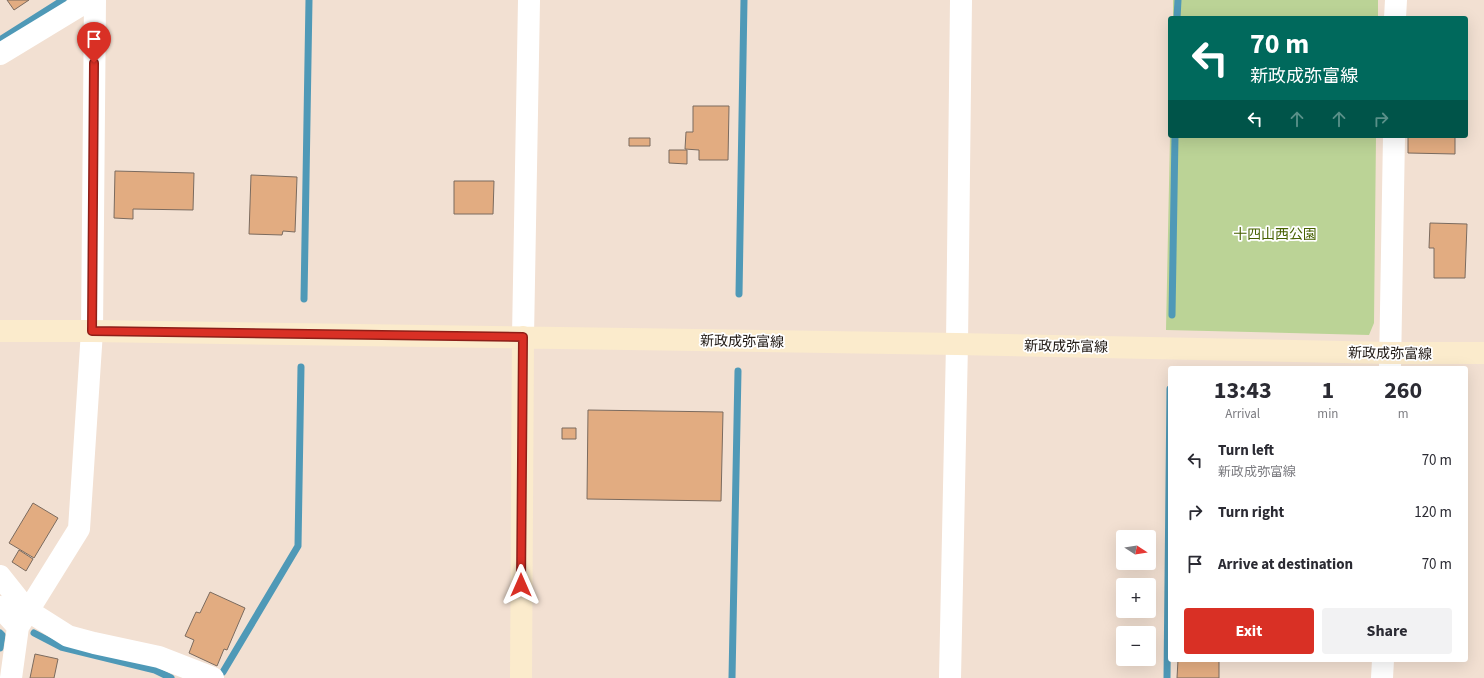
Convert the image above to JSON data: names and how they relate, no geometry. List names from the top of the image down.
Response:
{
  "streets": {
    "main road": ["新政成弥富線"]
  },
  "parks": ["十四山西公園"],
  "north": "right",
  "page": {
    "turn": ["70 m", "新政成弥富線"],
    "eta": [
      "13:43",
      "Arrival",
      "1",
      "min",
      "260",
      "m"
    ],
    "list": [
      {
        "name": "Turn left",
        "note": "新政成弥富線",
        "value": "70 m"
      },
      {
        "name": "Turn right",
        "value": "120 m"
      },
      {
        "name": "Arrive at destination",
        "value": "70 m"
      }
    ],
    "map_buttons": ["+", "−"],
    "buttons": ["Exit", "Share"]
  }
}
